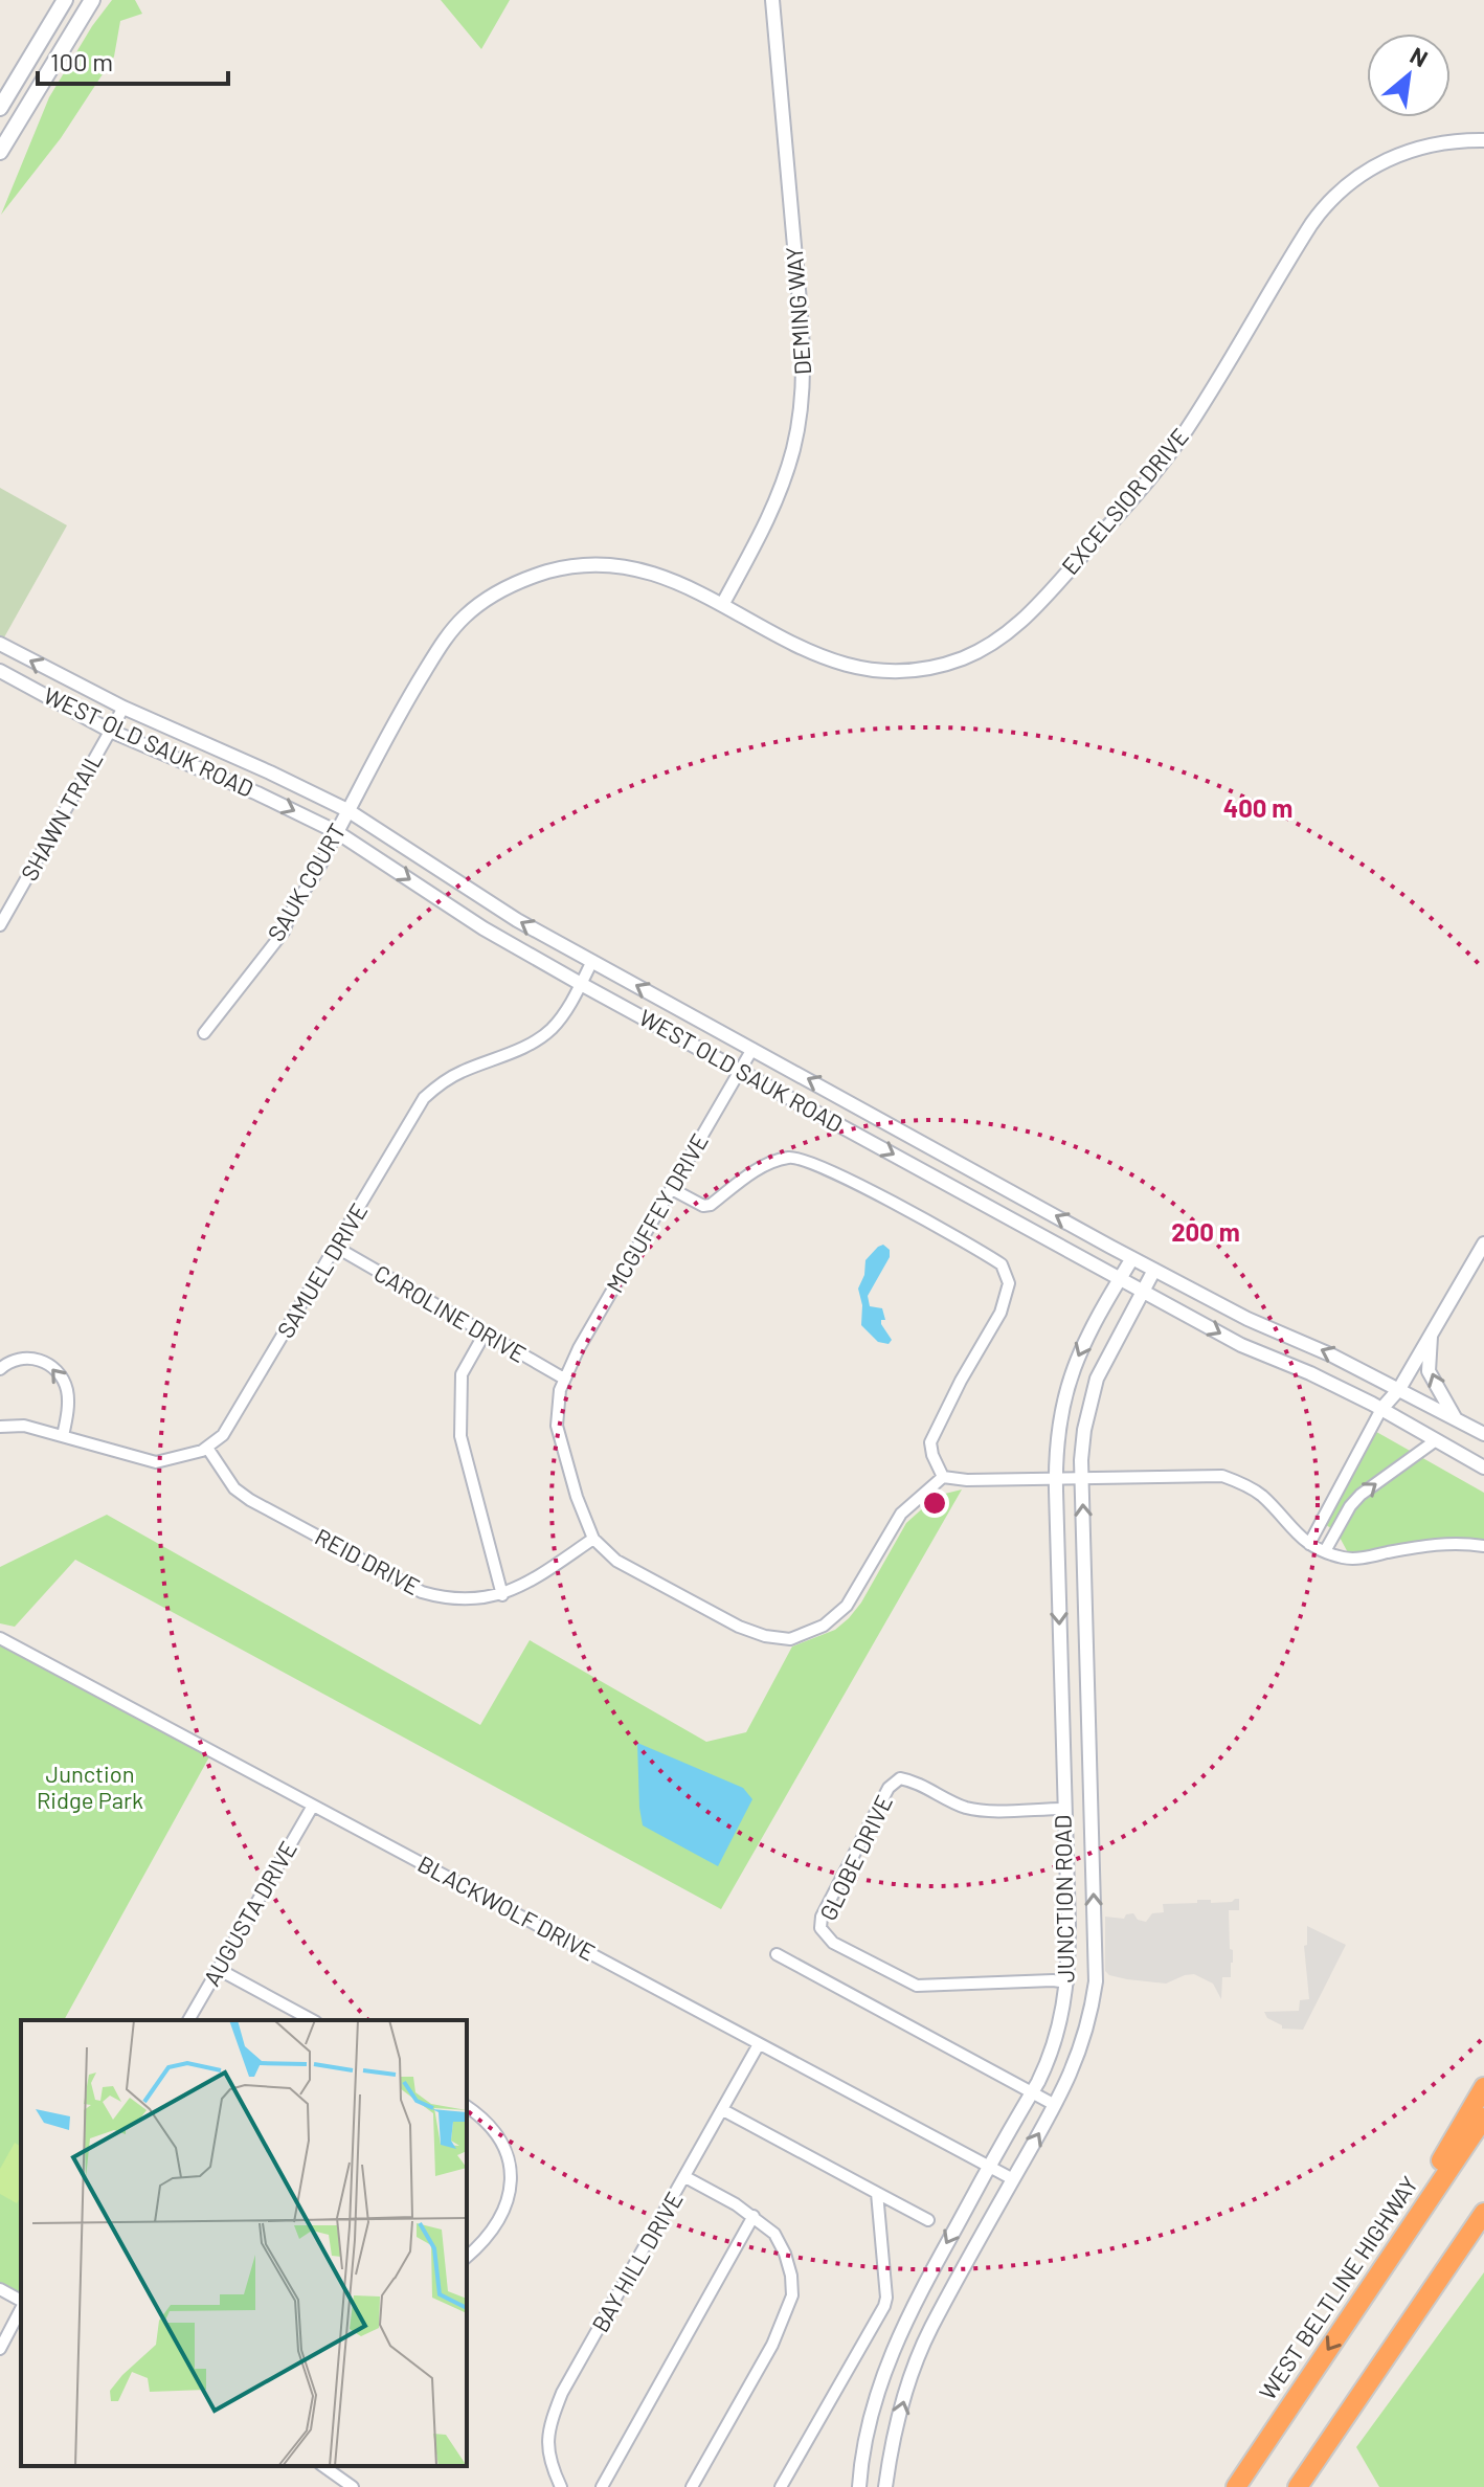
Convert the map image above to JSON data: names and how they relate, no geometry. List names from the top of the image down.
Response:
{
  "streets": {
    "highway": ["WEST BELTLINE HIGHWAY"],
    "street": [
      "DEMING WAY",
      "EXCELSIOR DRIVE",
      "WEST OLD SAUK ROAD",
      "SHAWN TRAIL",
      "SAUK COURT",
      "MCGUFFEY DRIVE",
      "SAMUEL DRIVE",
      "CAROLINE DRIVE",
      "REID DRIVE",
      "GLOBE DRIVE",
      "JUNCTION ROAD",
      "BLACKWOLF DRIVE",
      "AUGUSTA DRIVE",
      "BAY HILL DRIVE"
    ]
  },
  "crossings": [
    ["DEMING WAY", "EXCELSIOR DRIVE"],
    ["EXCELSIOR DRIVE", "WEST OLD SAUK ROAD"],
    ["EXCELSIOR DRIVE", "SAUK COURT"],
    ["WEST OLD SAUK ROAD", "SHAWN TRAIL"],
    ["WEST OLD SAUK ROAD", "SAUK COURT"],
    ["WEST OLD SAUK ROAD", "MCGUFFEY DRIVE"],
    ["WEST OLD SAUK ROAD", "SAMUEL DRIVE"],
    ["WEST OLD SAUK ROAD", "JUNCTION ROAD"],
    ["MCGUFFEY DRIVE", "CAROLINE DRIVE"],
    ["SAMUEL DRIVE", "CAROLINE DRIVE"],
    ["SAMUEL DRIVE", "REID DRIVE"],
    ["GLOBE DRIVE", "JUNCTION ROAD"],
    ["JUNCTION ROAD", "BLACKWOLF DRIVE"],
    ["BLACKWOLF DRIVE", "AUGUSTA DRIVE"],
    ["BLACKWOLF DRIVE", "BAY HILL DRIVE"]
  ],
  "parks": ["Junction Ridge Park"],
  "scale_bar": "100 m",
  "north": "top right",
  "rings": ["400 m", "200 m"]
}
